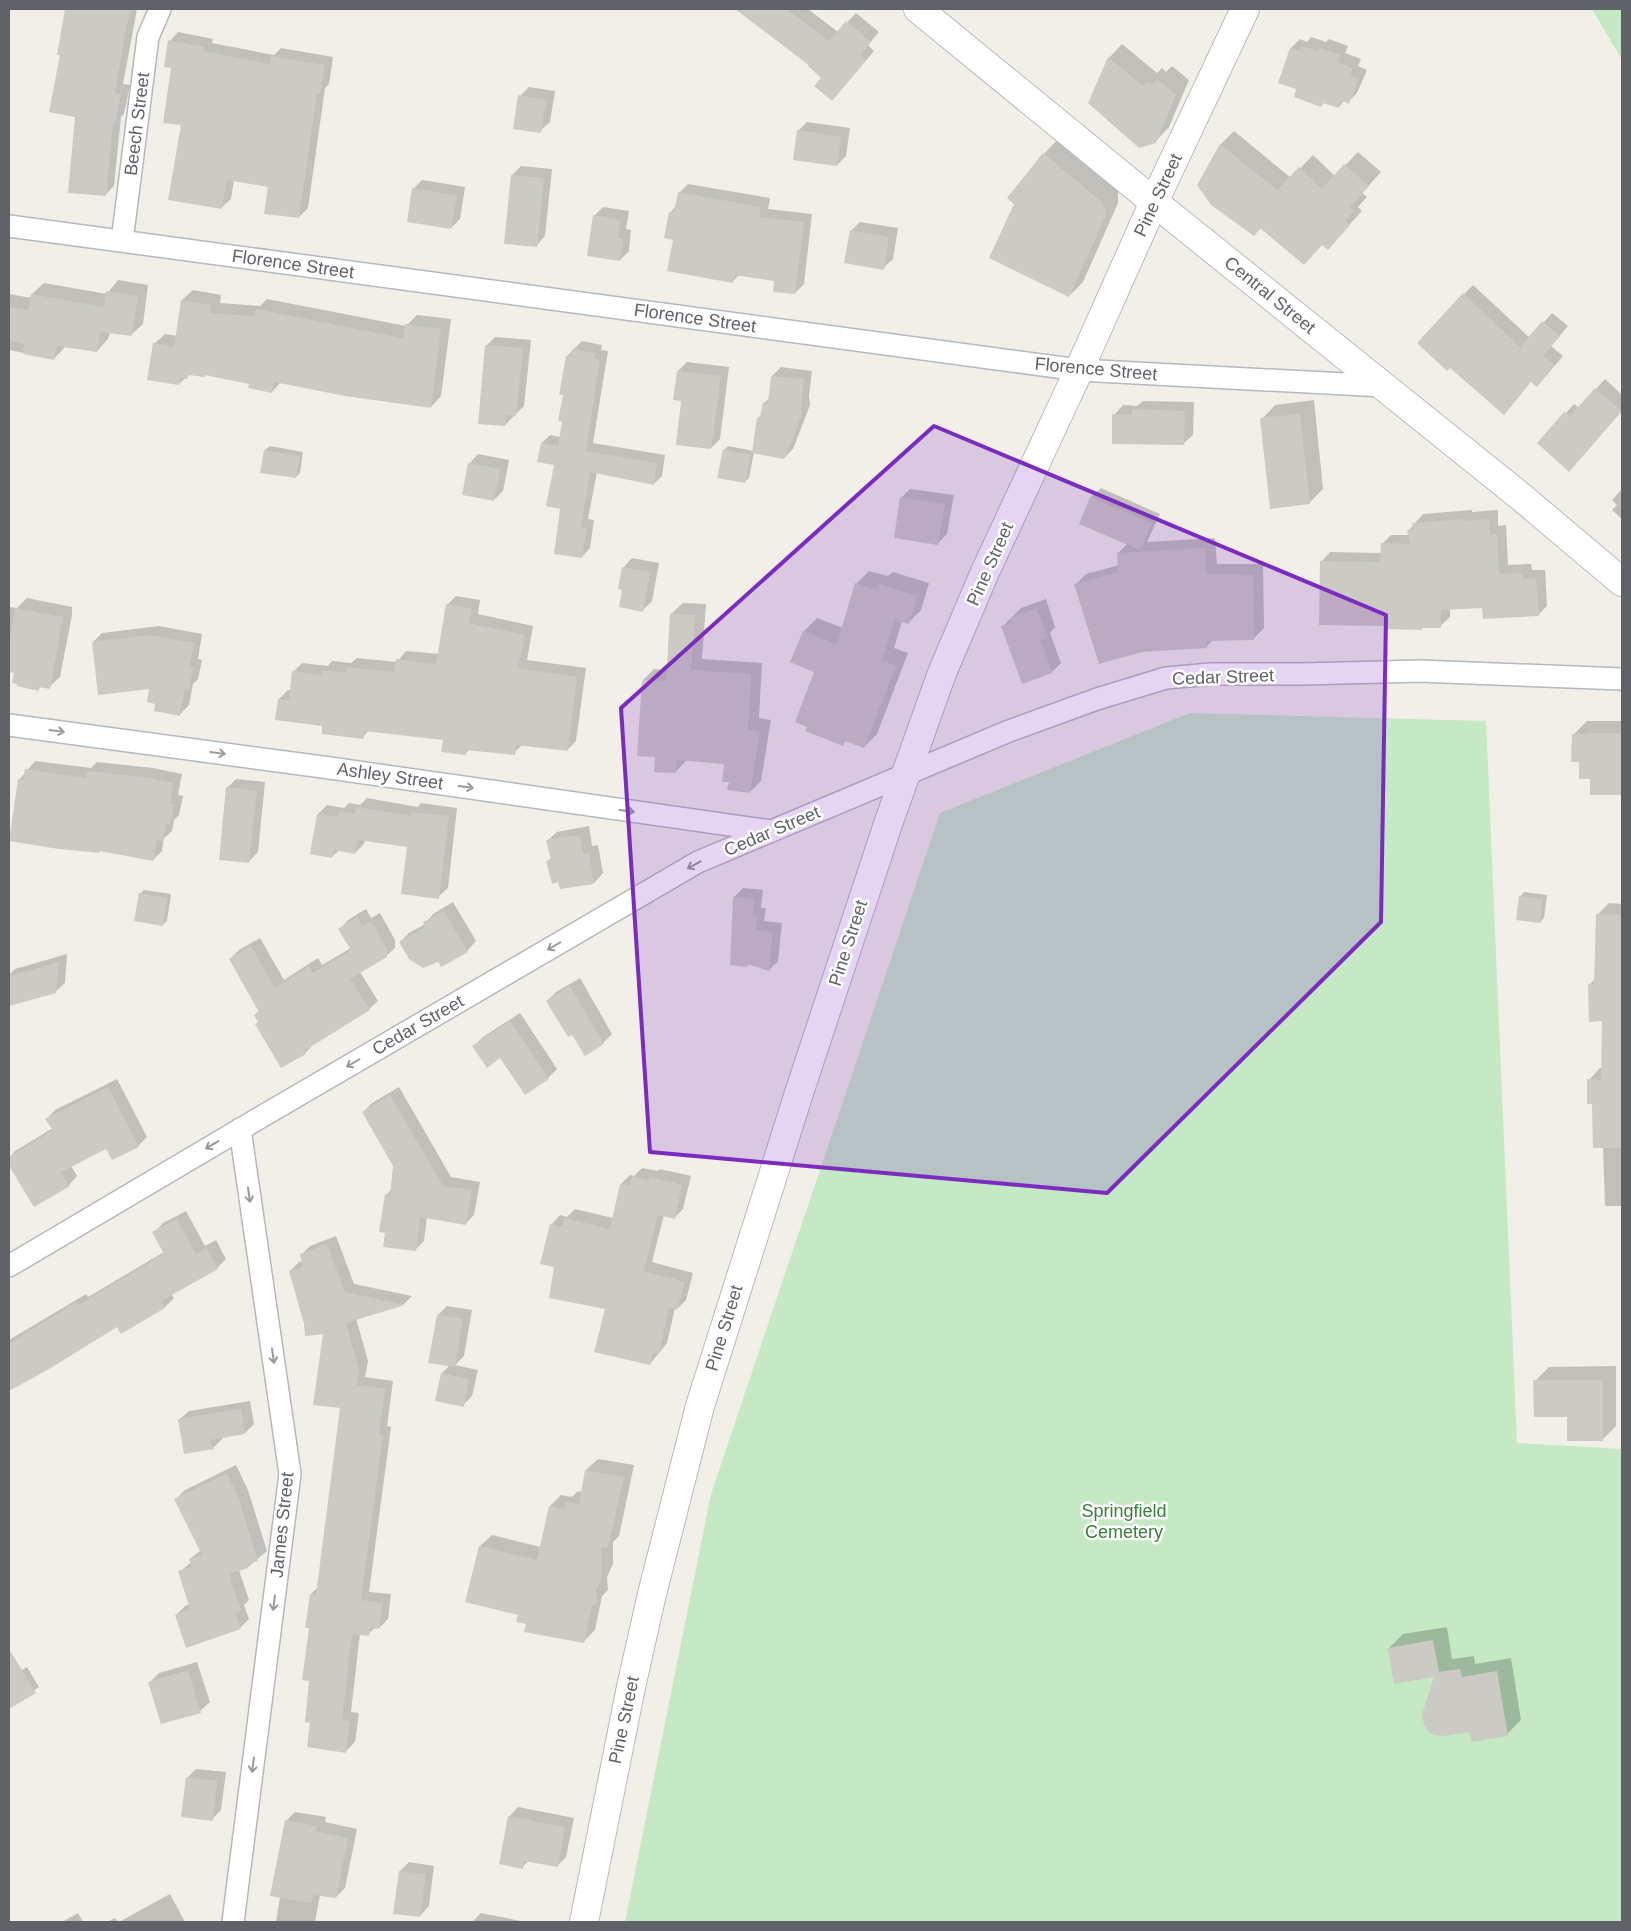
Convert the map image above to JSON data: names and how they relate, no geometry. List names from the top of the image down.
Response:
{
  "streets": {
    "main road": ["Pine Street", "Central Street"],
    "street": [
      "Beech Street",
      "Florence Street",
      "Cedar Street",
      "Ashley Street",
      "James Street"
    ]
  },
  "crossings": [
    ["Beech Street", "Florence Street"],
    ["Pine Street", "Florence Street"],
    ["Pine Street", "Central Street"],
    ["Pine Street", "Cedar Street"],
    ["Florence Street", "Central Street"],
    ["Cedar Street", "Ashley Street"],
    ["Cedar Street", "James Street"]
  ],
  "one_way": ["Cedar Street", "Ashley Street", "James Street"],
  "parks": ["Springfield Cemetery"]
}
